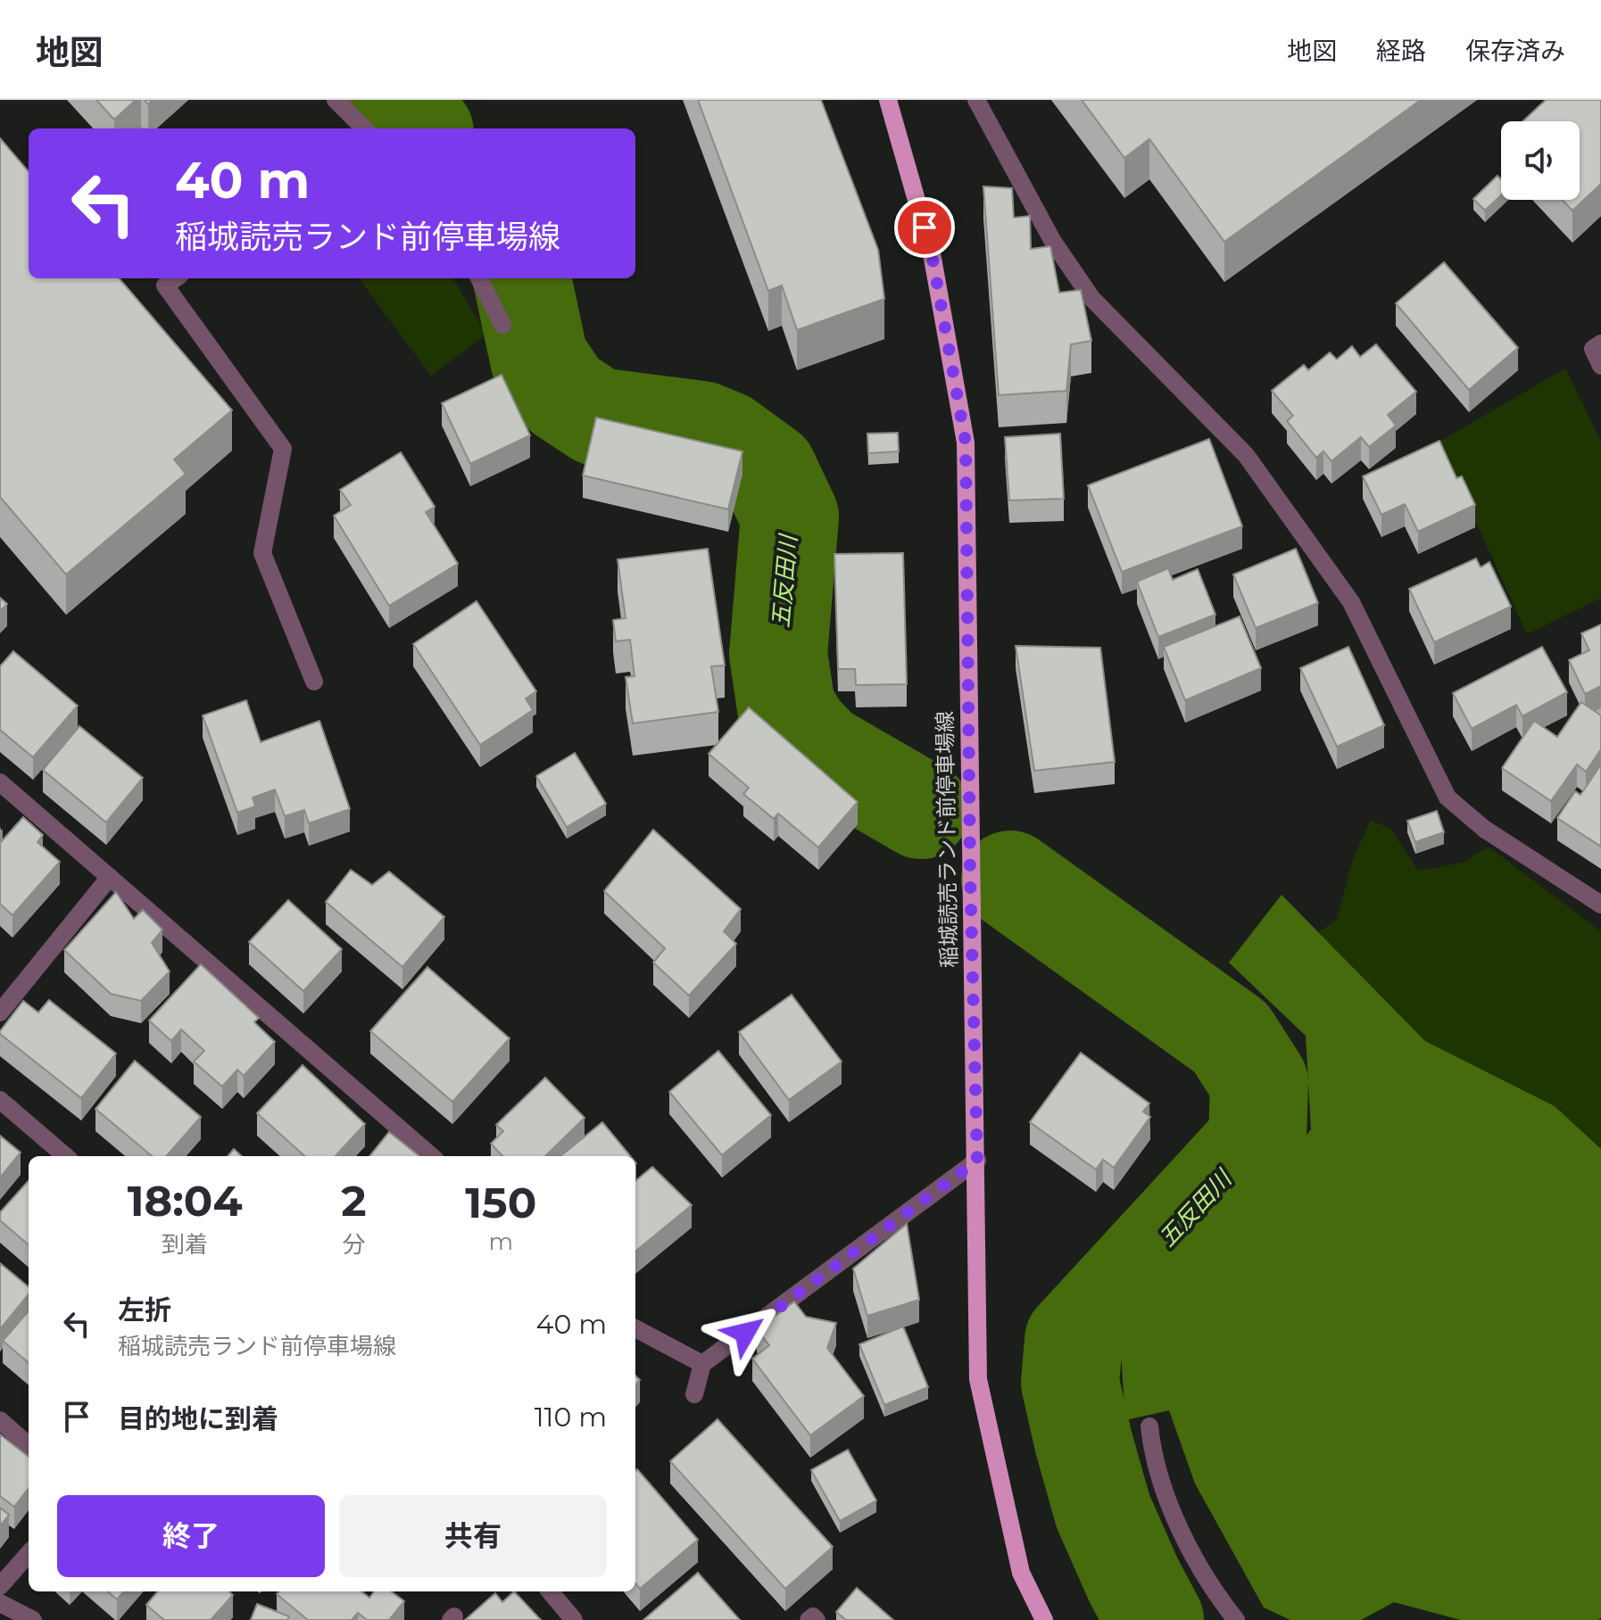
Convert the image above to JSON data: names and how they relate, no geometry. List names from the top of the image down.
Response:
{
  "streets": {
    "main road": ["稲城読売ランド前停車場線"]
  },
  "water": ["五反田川"],
  "page": {
    "header": "地図",
    "nav": ["地図", "経路", "保存済み"],
    "turn": ["40 m", "稲城読売ランド前停車場線"],
    "eta": [
      "18:04",
      "到着",
      "2",
      "分",
      "150",
      "m"
    ],
    "list": [
      {
        "name": "左折",
        "note": "稲城読売ランド前停車場線",
        "value": "40 m"
      },
      {
        "name": "目的地に到着",
        "value": "110 m"
      }
    ],
    "buttons": ["終了", "共有"]
  }
}
